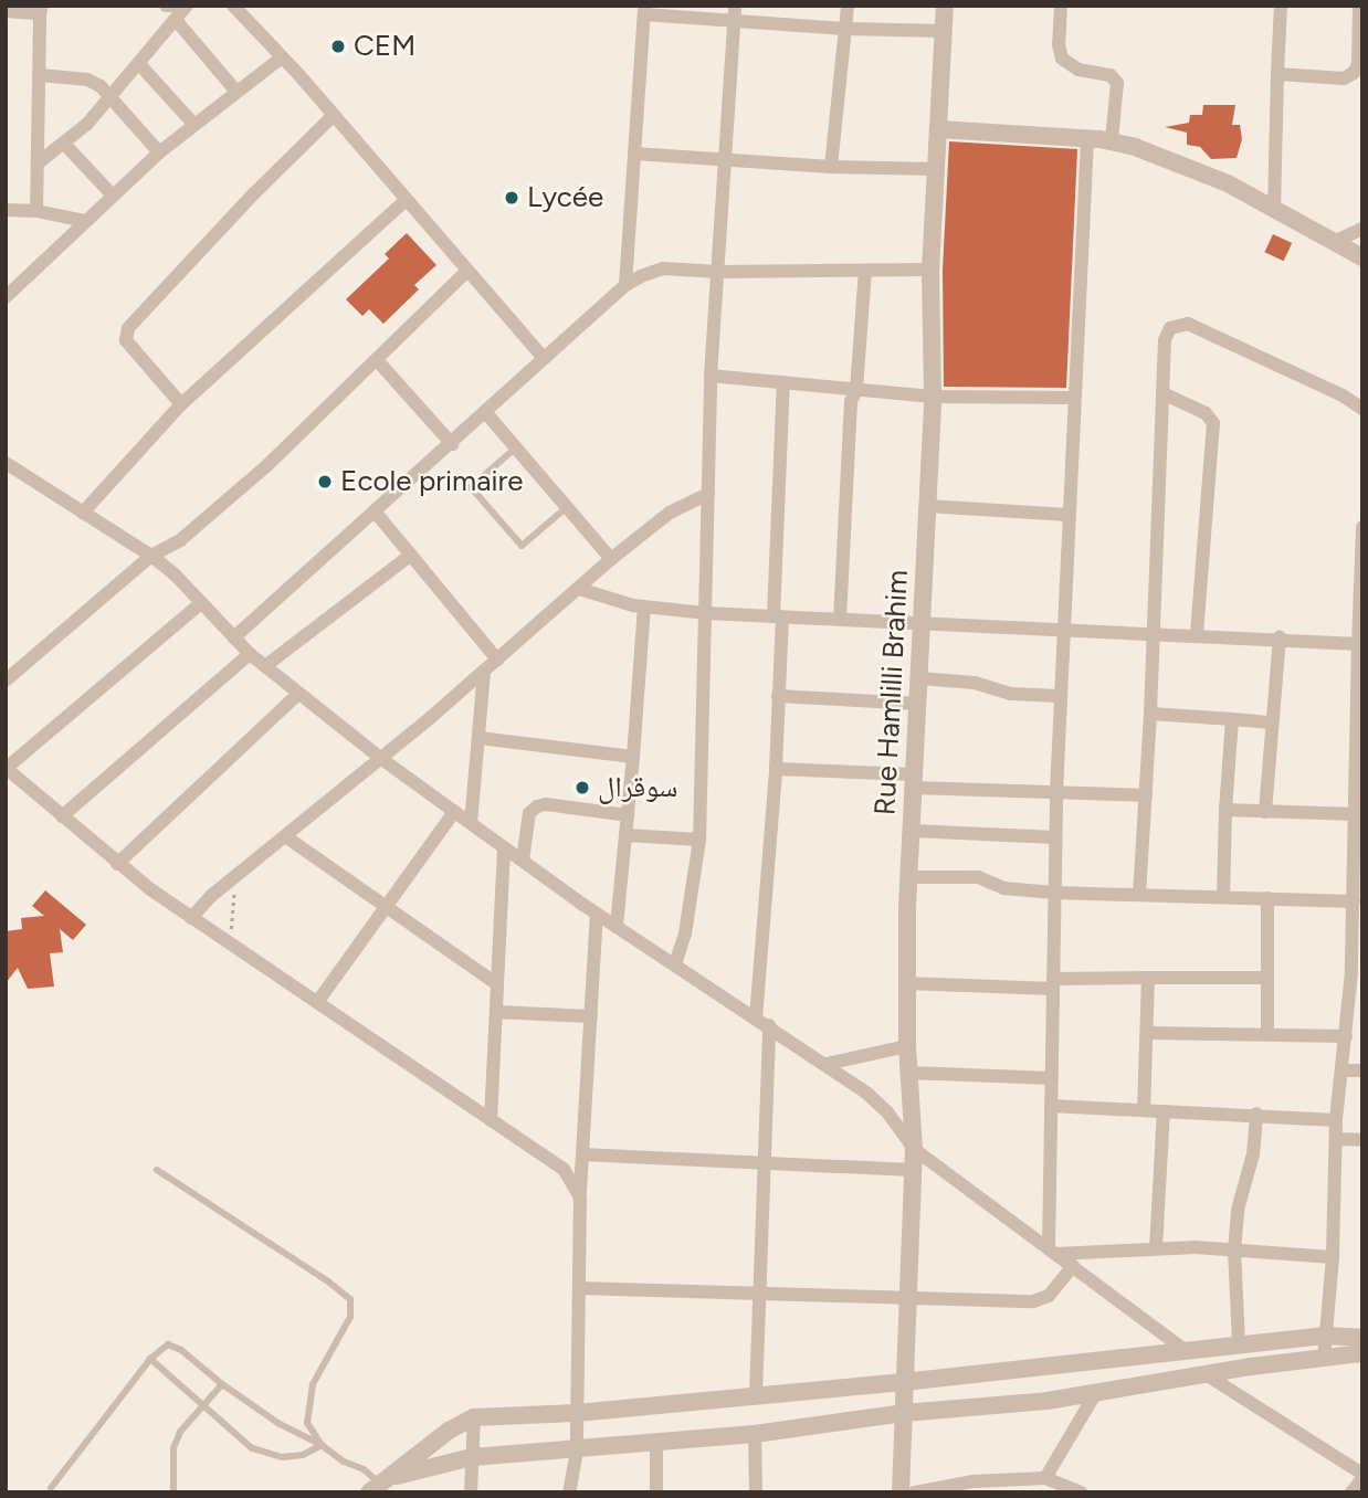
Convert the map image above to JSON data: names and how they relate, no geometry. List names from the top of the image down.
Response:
{
  "streets": {
    "street": ["Rue Hamlilli Brahim"]
  },
  "places": [
    "CEM",
    "Lycée",
    "Ecole primaire",
    "سوقرال"
  ]
}
